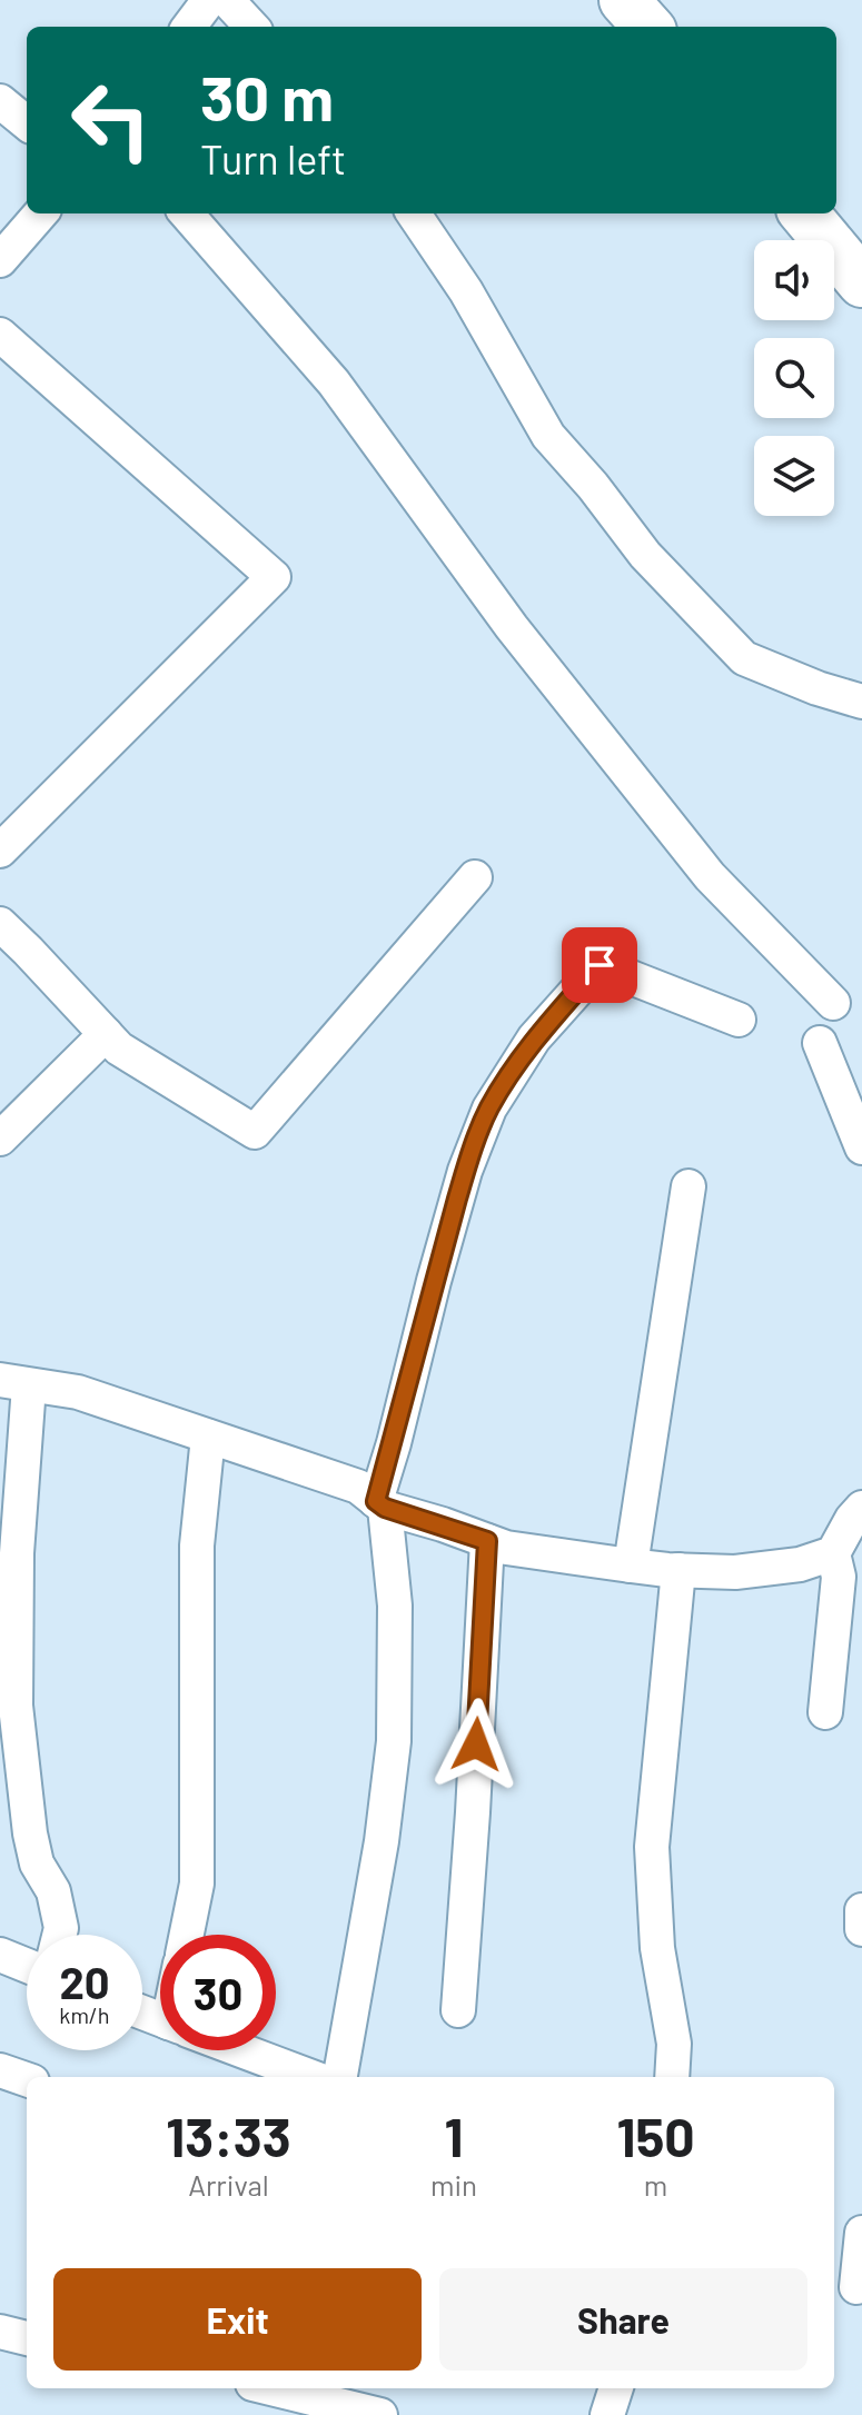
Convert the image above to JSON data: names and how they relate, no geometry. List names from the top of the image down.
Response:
{
  "page": {
    "turn": ["30 m", "Turn left"],
    "speed": "20 km/h",
    "limit": "30",
    "eta": [
      "13:33",
      "Arrival",
      "1",
      "min",
      "150",
      "m"
    ],
    "buttons": ["Exit", "Share"]
  }
}
